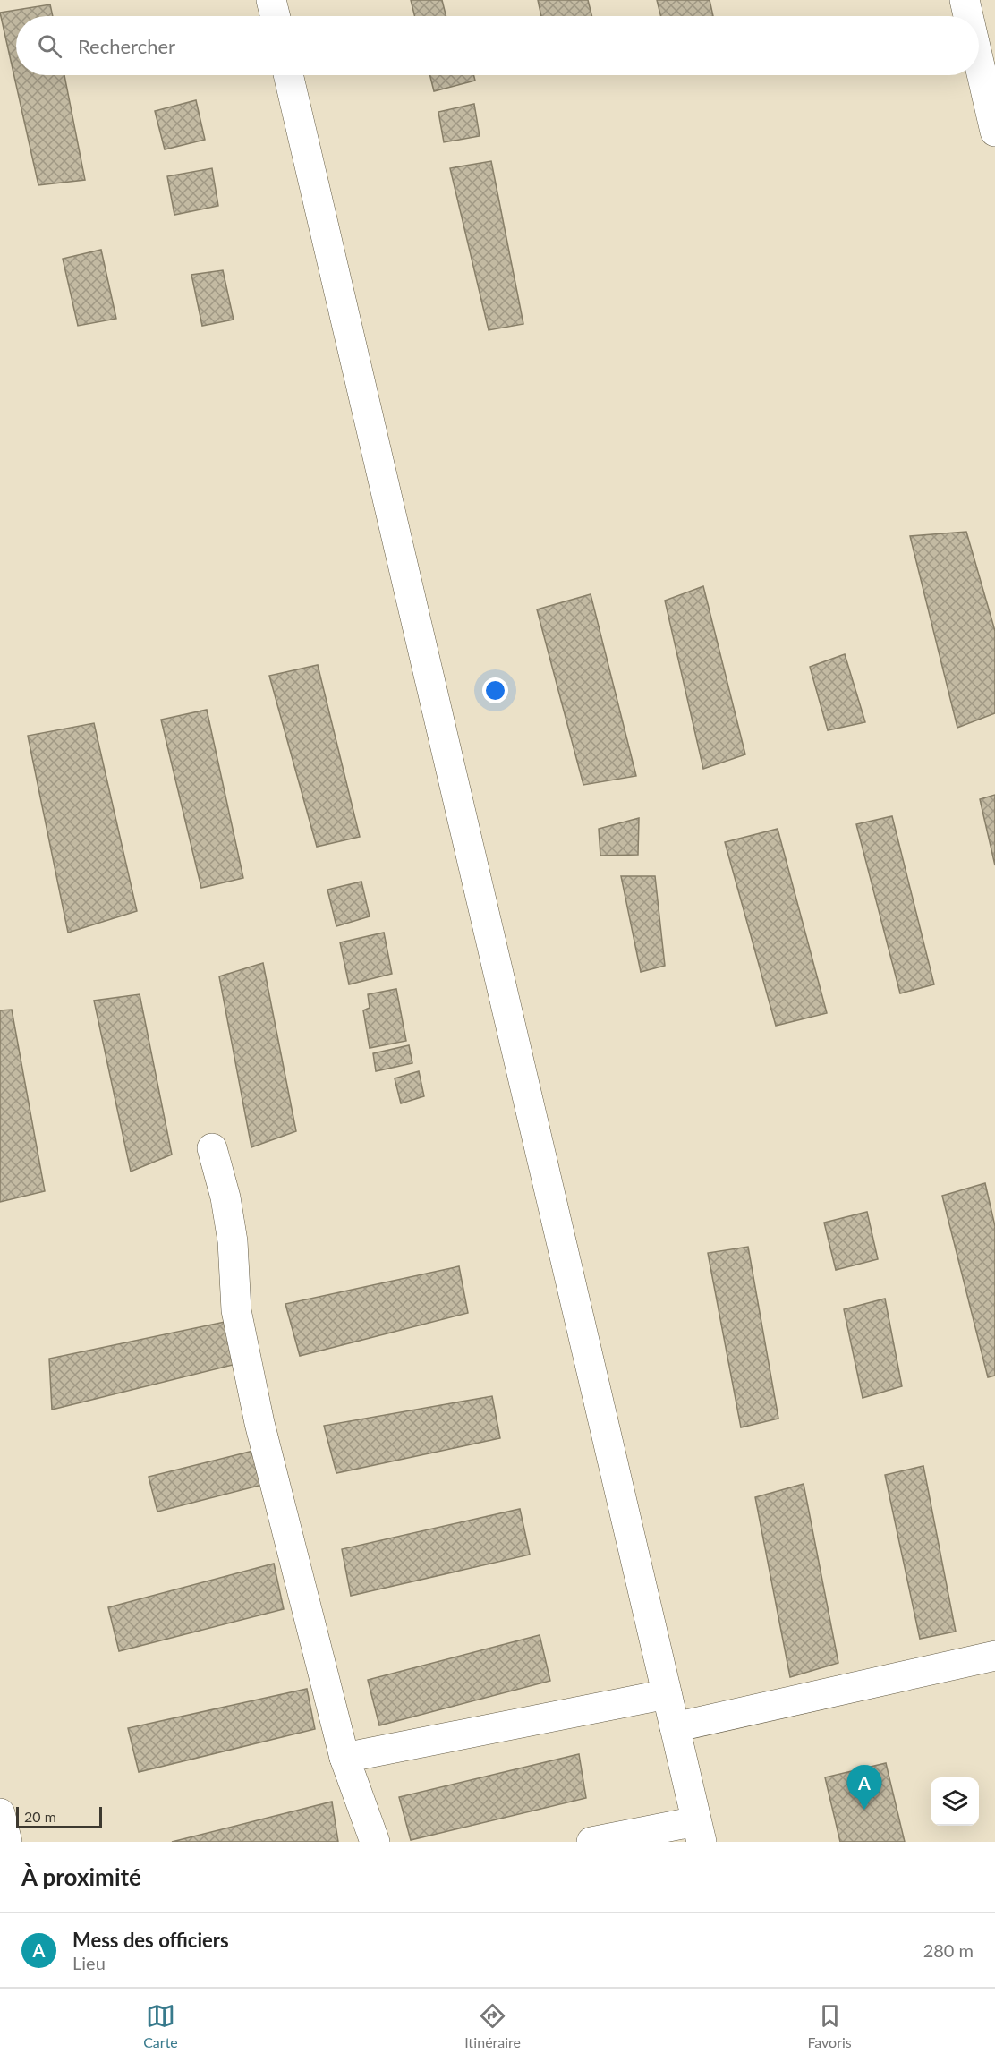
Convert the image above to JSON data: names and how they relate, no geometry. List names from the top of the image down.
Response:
{
  "scale_bar": "20 m",
  "page": {
    "search": "Rechercher",
    "pins": "A",
    "scale": "20 m",
    "heading": "À proximité",
    "list": [
      {
        "mark": "A",
        "name": "Mess des officiers",
        "note": "Lieu",
        "value": "280 m"
      }
    ],
    "nav": ["Carte", "Itinéraire", "Favoris"]
  }
}
